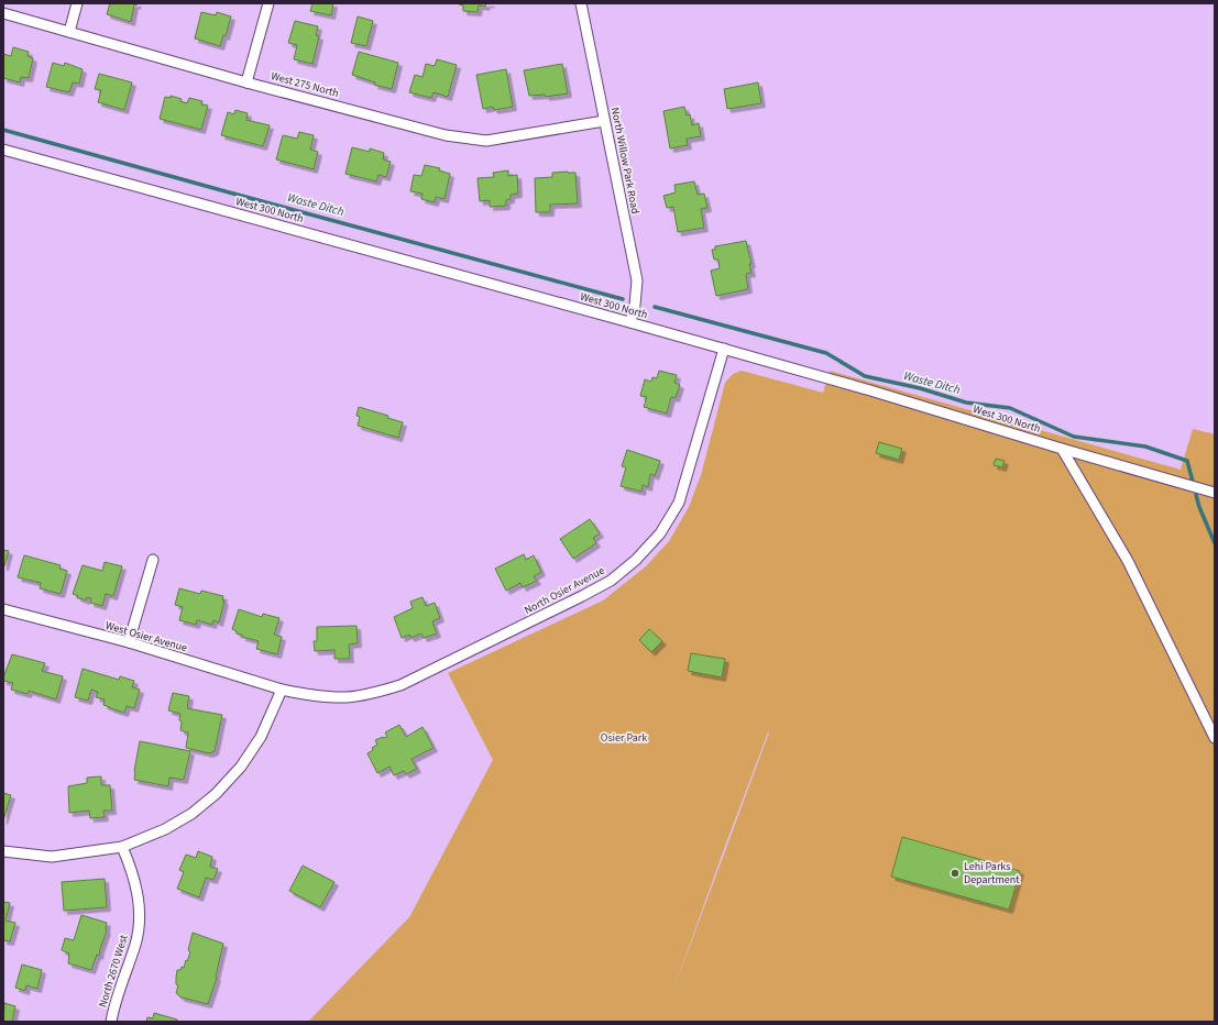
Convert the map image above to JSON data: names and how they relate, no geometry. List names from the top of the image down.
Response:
{
  "streets": {
    "street": [
      "West 275 North",
      "North Willow Park Road",
      "West 300 North",
      "North Osier Avenue",
      "West Osier Avenue",
      "North 2670 West"
    ]
  },
  "crossings": [
    ["West 275 North", "North Willow Park Road"],
    ["North Willow Park Road", "West 300 North"],
    ["West 300 North", "North Osier Avenue"],
    ["North Osier Avenue", "West Osier Avenue"]
  ],
  "water": ["Waste Ditch"],
  "parks": ["Osier Park"],
  "places": ["Lehi Parks Department"]
}
